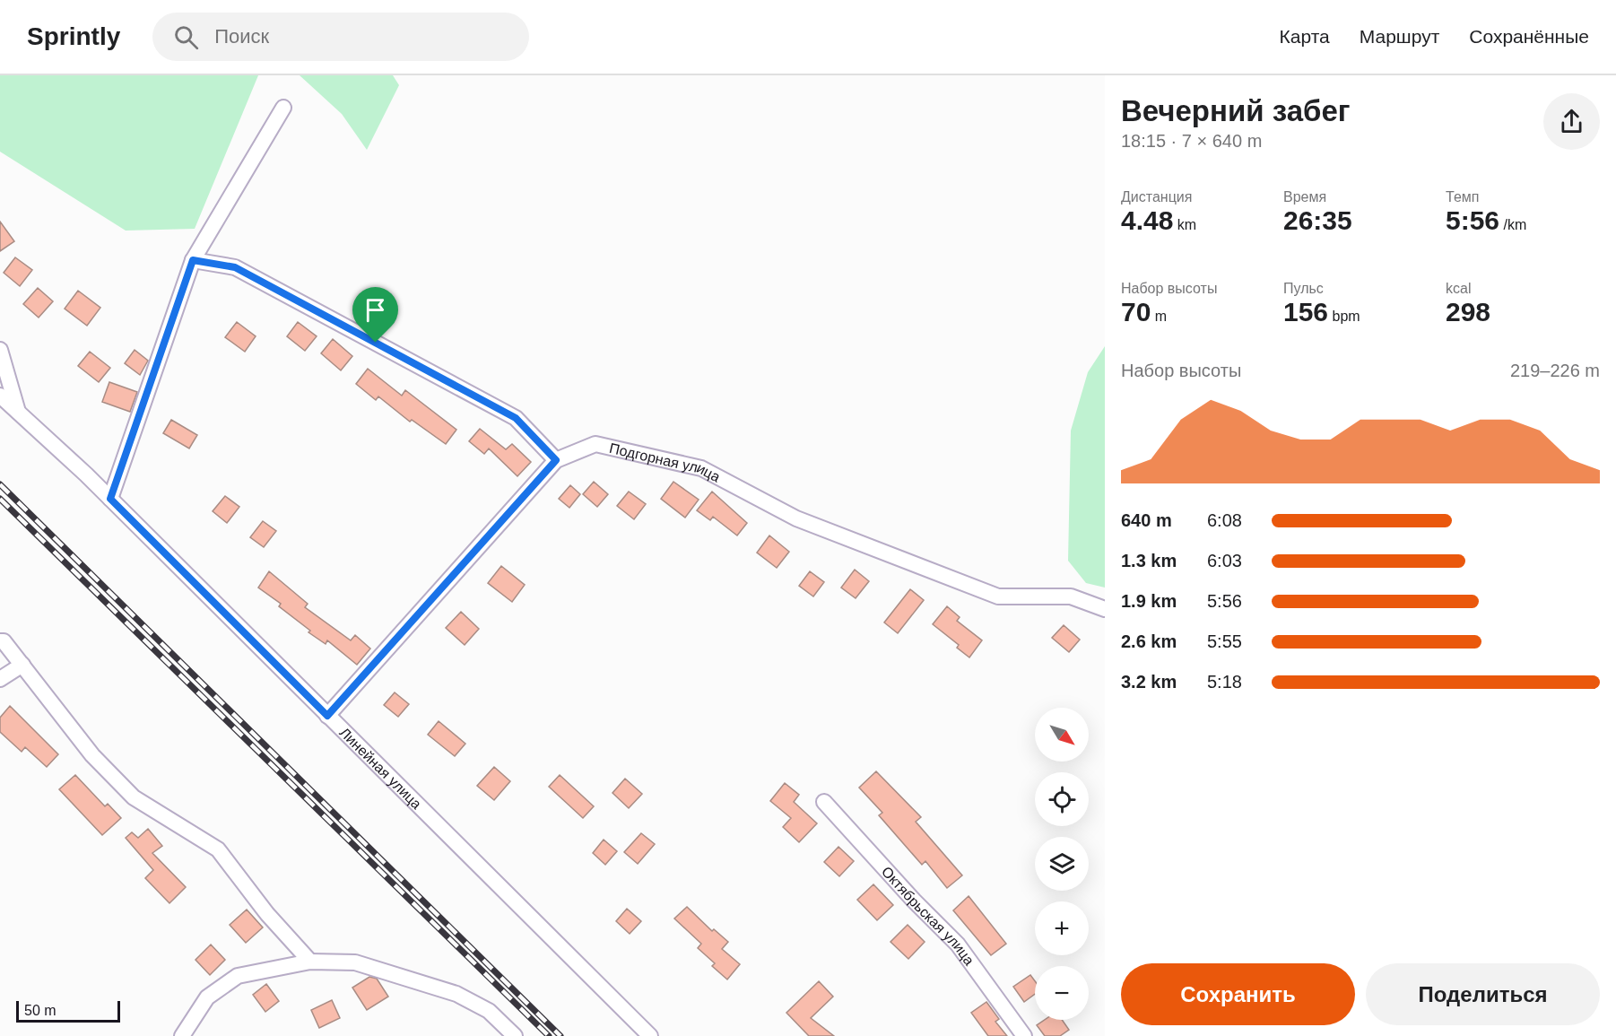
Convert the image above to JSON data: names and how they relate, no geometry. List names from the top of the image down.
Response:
{
  "streets": {
    "street": ["Подгорная улица", "Линейная улица", "Октябрьская улица"]
  },
  "scale_bar": "50 m",
  "north": "bottom right",
  "page": {
    "header": "Sprintly",
    "search": "Поиск",
    "nav": ["Карта", "Маршрут", "Сохранённые"],
    "heading": ["Вечерний забег", "18:15 · 7 × 640 m"],
    "stats": [
      ["Дистанция", "4.48 km"],
      ["Время", "26:35"],
      ["Темп", "5:56 /km"],
      ["Набор высоты", "70 m"],
      ["Пульс", "156 bpm"],
      ["kcal", "298"]
    ],
    "chart": ["Набор высоты", "219–226 m"],
    "list": [
      {
        "name": "640 m",
        "note": "6:08"
      },
      {
        "name": "1.3 km",
        "note": "6:03"
      },
      {
        "name": "1.9 km",
        "note": "5:56"
      },
      {
        "name": "2.6 km",
        "note": "5:55"
      },
      {
        "name": "3.2 km",
        "note": "5:18"
      }
    ],
    "map_buttons": ["+", "−"],
    "buttons": ["Сохранить", "Поделиться"],
    "scale": "50 m"
  }
}
